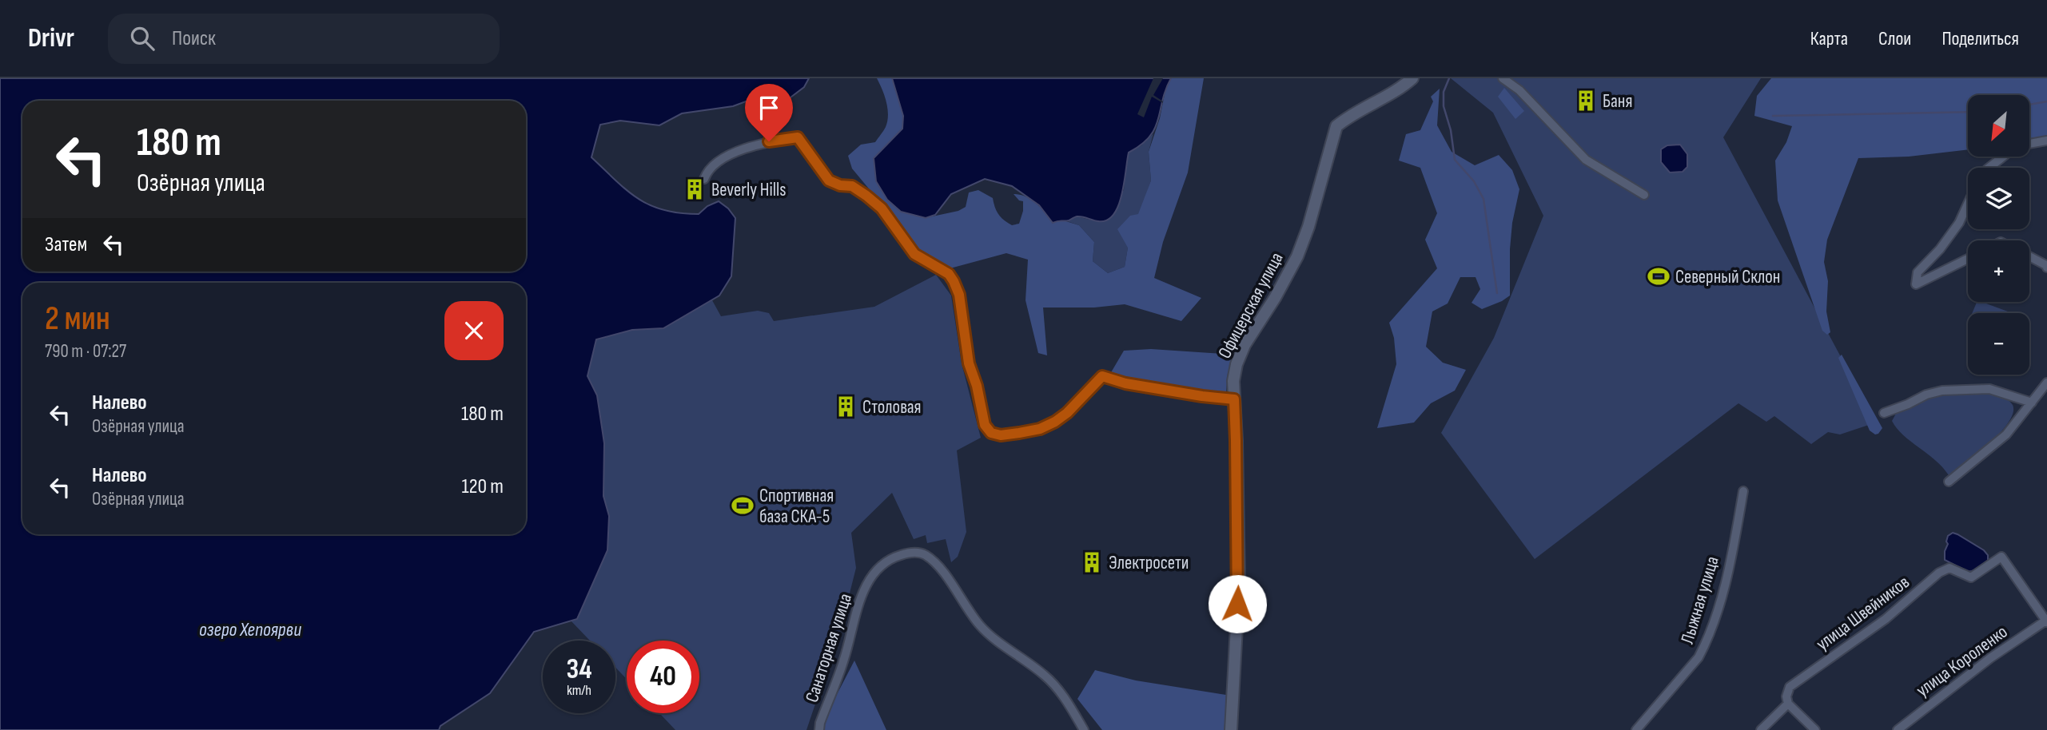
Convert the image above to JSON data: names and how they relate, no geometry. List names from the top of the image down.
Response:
{
  "streets": {
    "street": [
      "Офицерская улица",
      "Лыжная улица",
      "улица Швейников",
      "Санаторная улица",
      "улица Короленко"
    ]
  },
  "crossings": [
    ["улица Швейников", "улица Короленко"]
  ],
  "water": ["озеро Хепоярви"],
  "places": {
    "building": [
      "Баня",
      "Beverly Hills",
      "Столовая",
      "Электросети"
    ],
    "sports": ["Северный Склон", "Спортивная база СКА-5"]
  },
  "north": "bottom left",
  "page": {
    "header": "Drivr",
    "search": "Поиск",
    "nav": ["Карта", "Слои", "Поделиться"],
    "map_buttons": ["+", "−"],
    "turn": ["180 m", "Озёрная улица"],
    "then": "Затем",
    "heading": ["2 мин", "790 m · 07:27"],
    "list": [
      {
        "name": "Налево",
        "note": "Озёрная улица",
        "value": "180 m"
      },
      {
        "name": "Налево",
        "note": "Озёрная улица",
        "value": "120 m"
      }
    ],
    "speed": "34 km/h",
    "limit": "40"
  }
}
